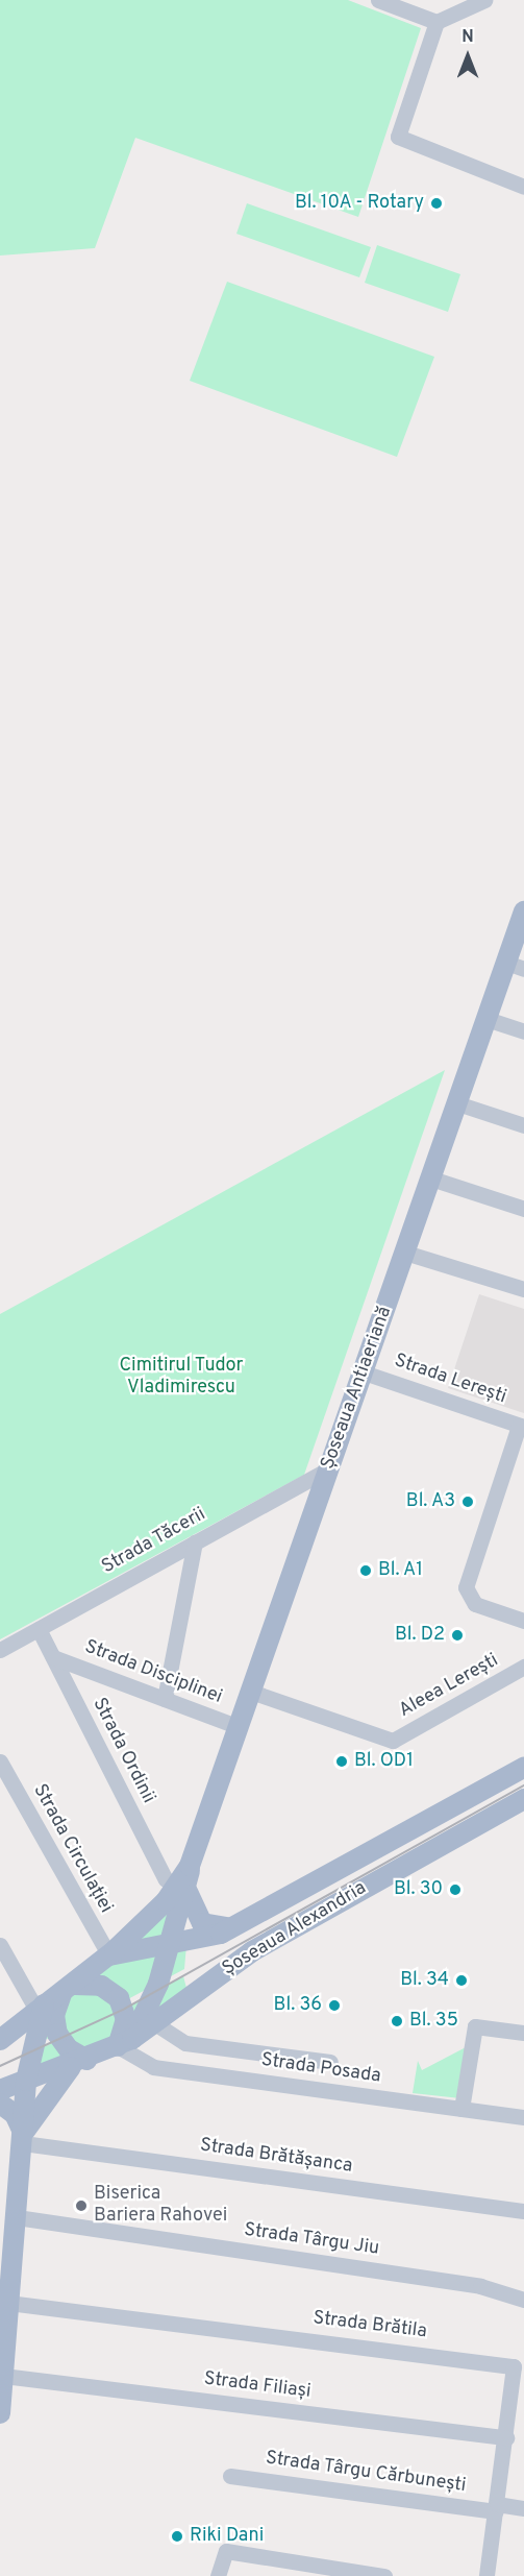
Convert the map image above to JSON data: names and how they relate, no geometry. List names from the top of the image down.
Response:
{
  "streets": {
    "main road": ["Șoseaua Antiaeriană", "Șoseaua Alexandria"],
    "street": [
      "Strada Lerești",
      "Strada Tăcerii",
      "Strada Disciplinei",
      "Aleea Lerești",
      "Strada Ordinii",
      "Strada Circulației",
      "Strada Posada",
      "Strada Brătășanca",
      "Strada Târgu Jiu",
      "Strada Brătila",
      "Strada Filiași",
      "Strada Târgu Cărbunești"
    ]
  },
  "crossings": [
    ["Strada Lerești", "Șoseaua Antiaeriană"],
    ["Șoseaua Antiaeriană", "Strada Tăcerii"],
    ["Șoseaua Antiaeriană", "Strada Disciplinei"],
    ["Șoseaua Antiaeriană", "Aleea Lerești"],
    ["Șoseaua Antiaeriană", "Strada Ordinii"],
    ["Șoseaua Antiaeriană", "Strada Circulației"],
    ["Șoseaua Antiaeriană", "Șoseaua Alexandria"],
    ["Șoseaua Antiaeriană", "Strada Posada"],
    ["Strada Tăcerii", "Strada Ordinii"],
    ["Strada Disciplinei", "Strada Ordinii"],
    ["Strada Circulației", "Șoseaua Alexandria"],
    ["Șoseaua Alexandria", "Strada Posada"],
    ["Strada Brătila", "Strada Filiași"],
    ["Strada Brătila", "Strada Târgu Cărbunești"]
  ],
  "parks": ["Cimitirul Tudor Vladimirescu"],
  "places": [
    "Bl. 10A - Rotary",
    "Bl. A3",
    "Bl. A1",
    "Bl. D2",
    "Bl. OD1",
    "Bl. 30",
    "Bl. 34",
    "Bl. 36",
    "Bl. 35",
    "Biserica Bariera Rahovei",
    "Riki Dani"
  ],
  "north": "top"
}
